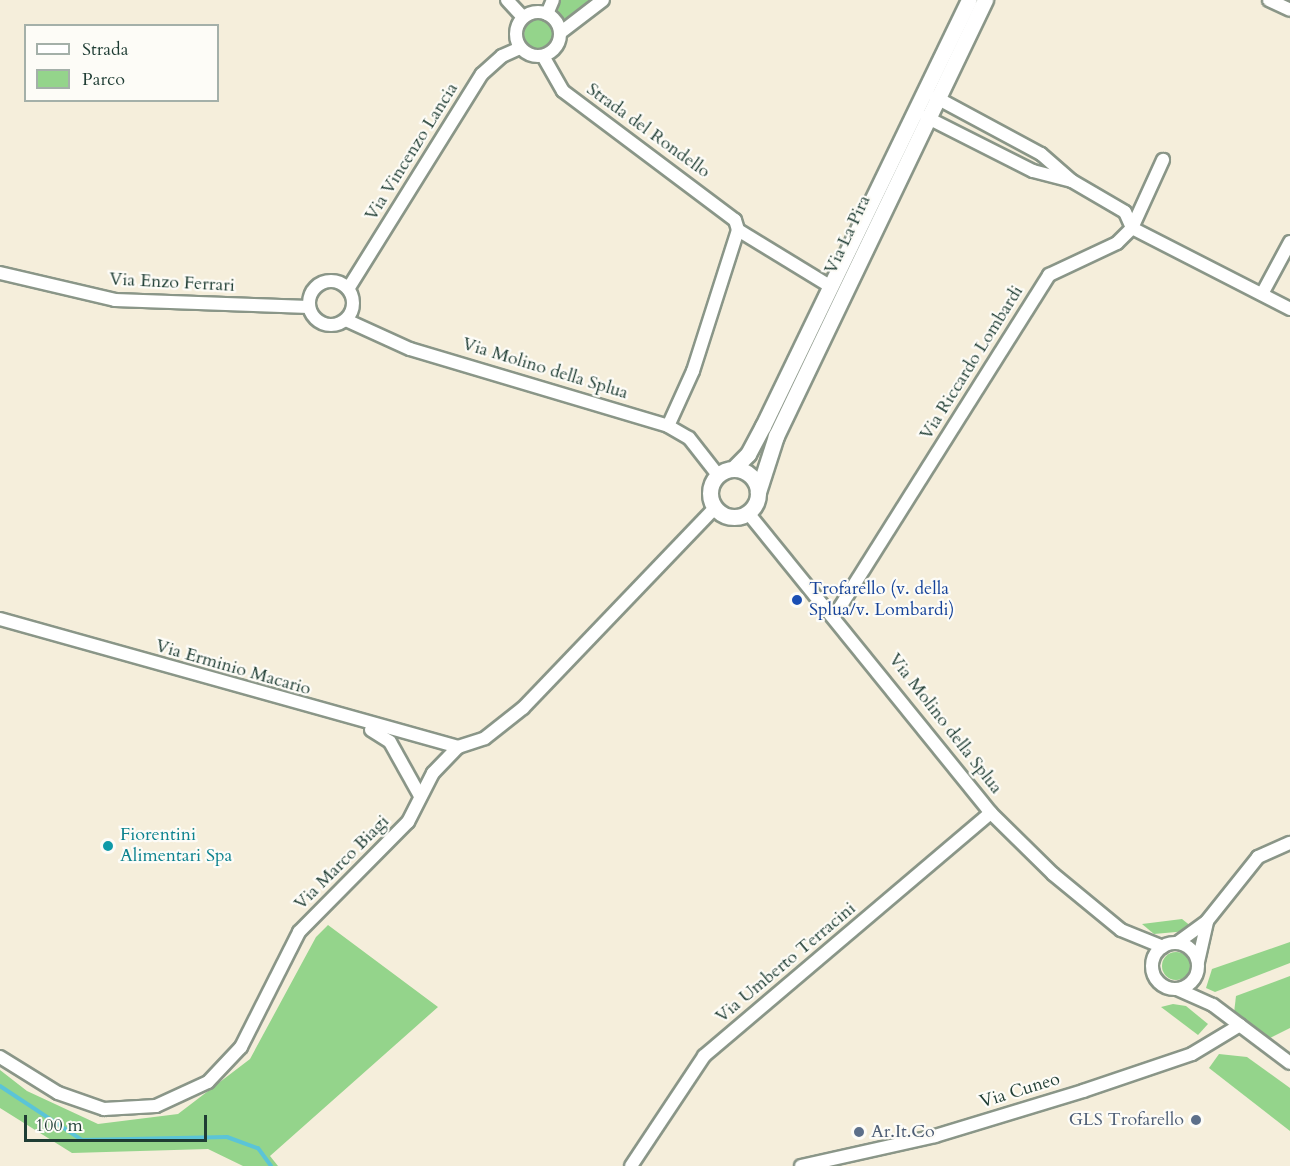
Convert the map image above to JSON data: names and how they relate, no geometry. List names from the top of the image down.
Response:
{
  "streets": {
    "street": [
      "Strada del Rondello",
      "Via Vincenzo Lancia",
      "Via La Pira",
      "Via Enzo Ferrari",
      "Via Riccardo Lombardi",
      "Via Molino della Splua",
      "Via Erminio Macario",
      "Via Marco Biagi",
      "Via Umberto Terracini",
      "Via Cuneo"
    ]
  },
  "crossings": [
    ["Strada del Rondello", "Via Vincenzo Lancia"],
    ["Strada del Rondello", "Via La Pira"],
    ["Via Vincenzo Lancia", "Via Enzo Ferrari"],
    ["Via Vincenzo Lancia", "Via Molino della Splua"],
    ["Via La Pira", "Via Molino della Splua"],
    ["Via Enzo Ferrari", "Via Molino della Splua"],
    ["Via Riccardo Lombardi", "Via Molino della Splua"],
    ["Via Molino della Splua", "Via Umberto Terracini"],
    ["Via Erminio Macario", "Via Marco Biagi"]
  ],
  "places": [
    "Trofarello (v. della Splua/v. Lombardi)",
    "Fiorentini Alimentari Spa",
    "GLS Trofarello",
    "Ar.It.Co"
  ],
  "legend": ["Strada", "Parco"],
  "scale_bar": "100 m"
}
